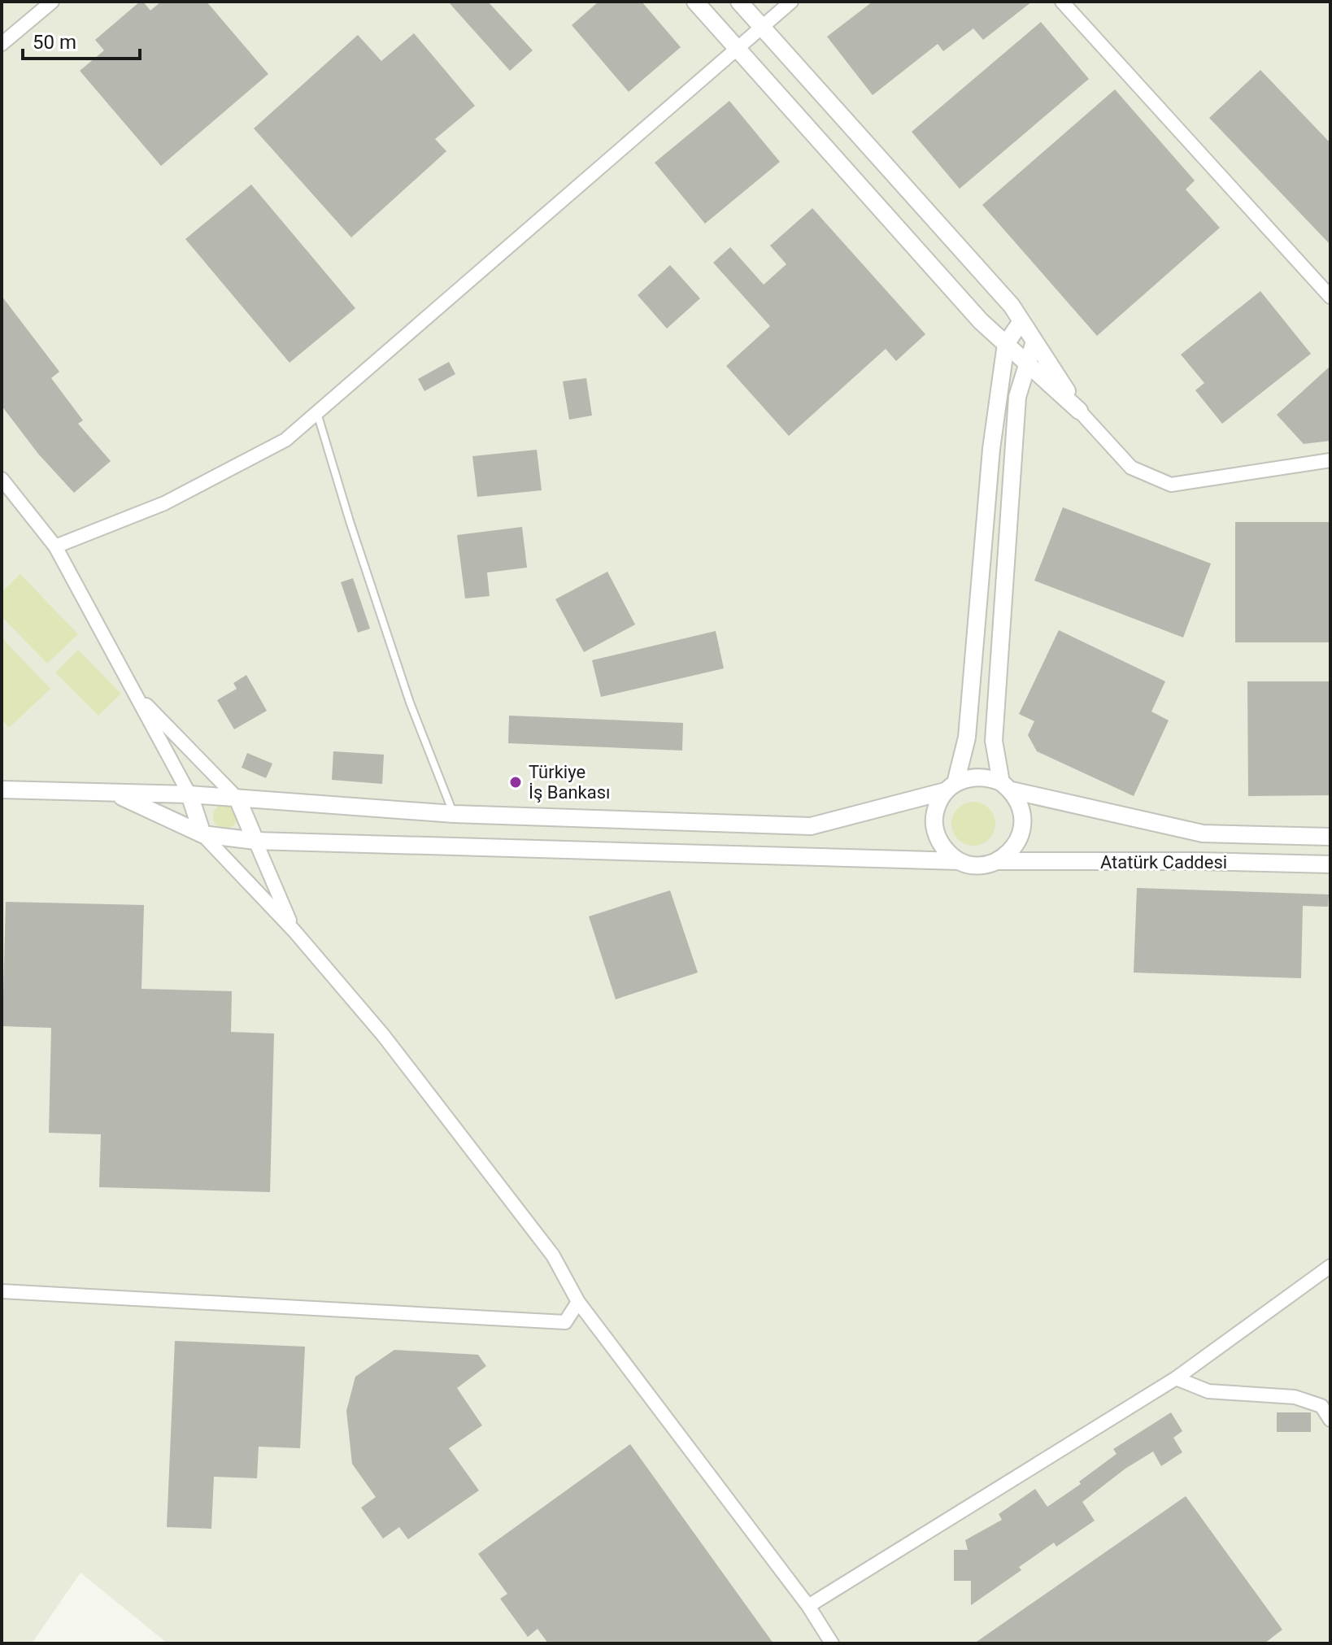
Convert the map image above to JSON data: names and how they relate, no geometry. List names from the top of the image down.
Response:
{
  "streets": {
    "street": ["Atatürk Caddesi"]
  },
  "places": ["Türkiye İş Bankası"],
  "scale_bar": "50 m"
}
